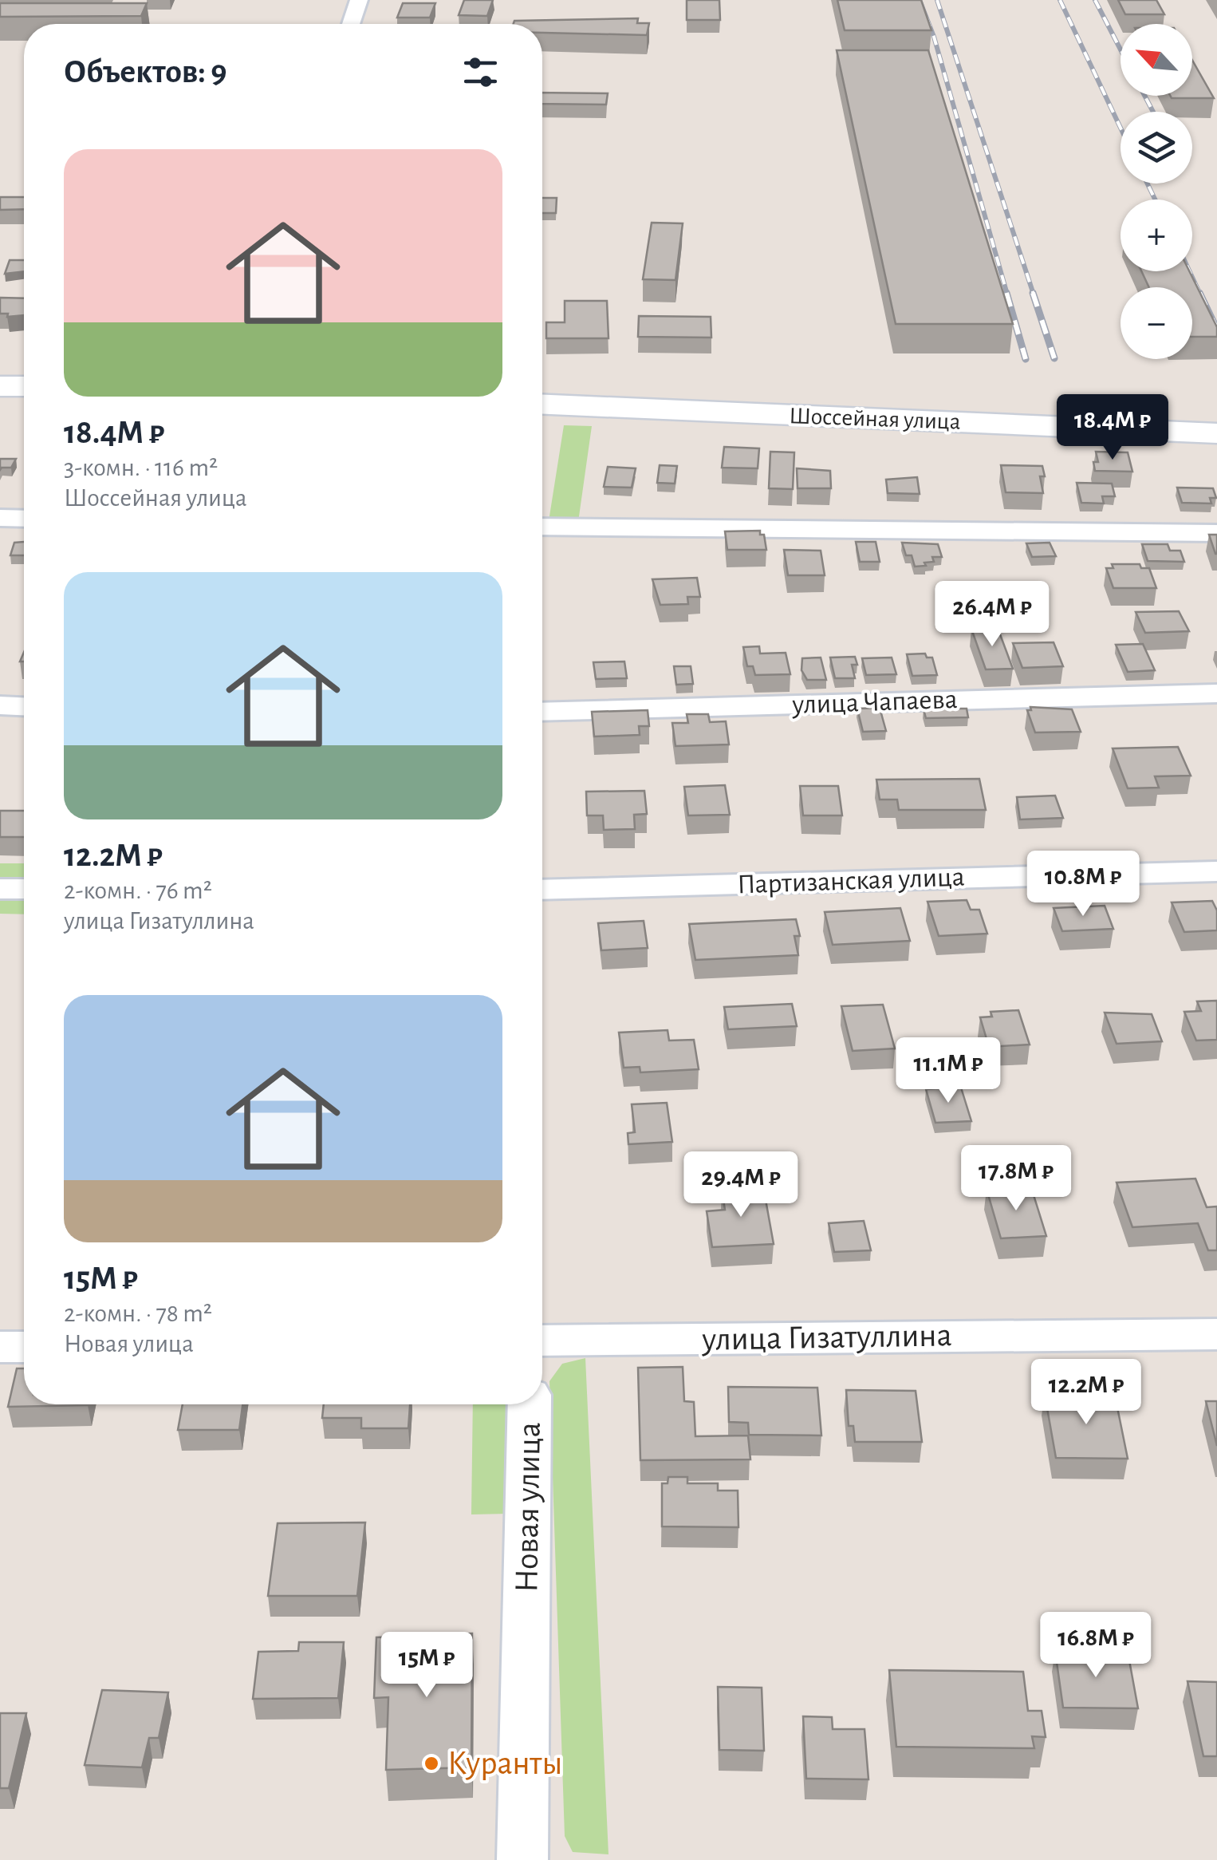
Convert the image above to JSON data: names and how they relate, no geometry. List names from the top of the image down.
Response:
{
  "streets": {
    "main road": ["Шоссейная улица"],
    "street": [
      "улица Чапаева",
      "Партизанская улица",
      "улица Гизатуллина",
      "Новая улица"
    ]
  },
  "places": ["Куранты"],
  "north": "top left",
  "page": {
    "map_buttons": ["+", "−"],
    "heading": "Объектов: 9",
    "list": [
      {
        "name": "18.4M ₽",
        "note": "3-комн. · 116 m² · Шоссейная улица"
      },
      {
        "name": "12.2M ₽",
        "note": "2-комн. · 76 m² · улица Гизатуллина"
      },
      {
        "name": "15M ₽",
        "note": "2-комн. · 78 m² · Новая улица"
      }
    ],
    "price": [
      "18.4M ₽",
      "26.4M ₽",
      "10.8M ₽",
      "11.1M ₽",
      "17.8M ₽",
      "29.4M ₽",
      "12.2M ₽",
      "16.8M ₽",
      "15M ₽"
    ]
  }
}
